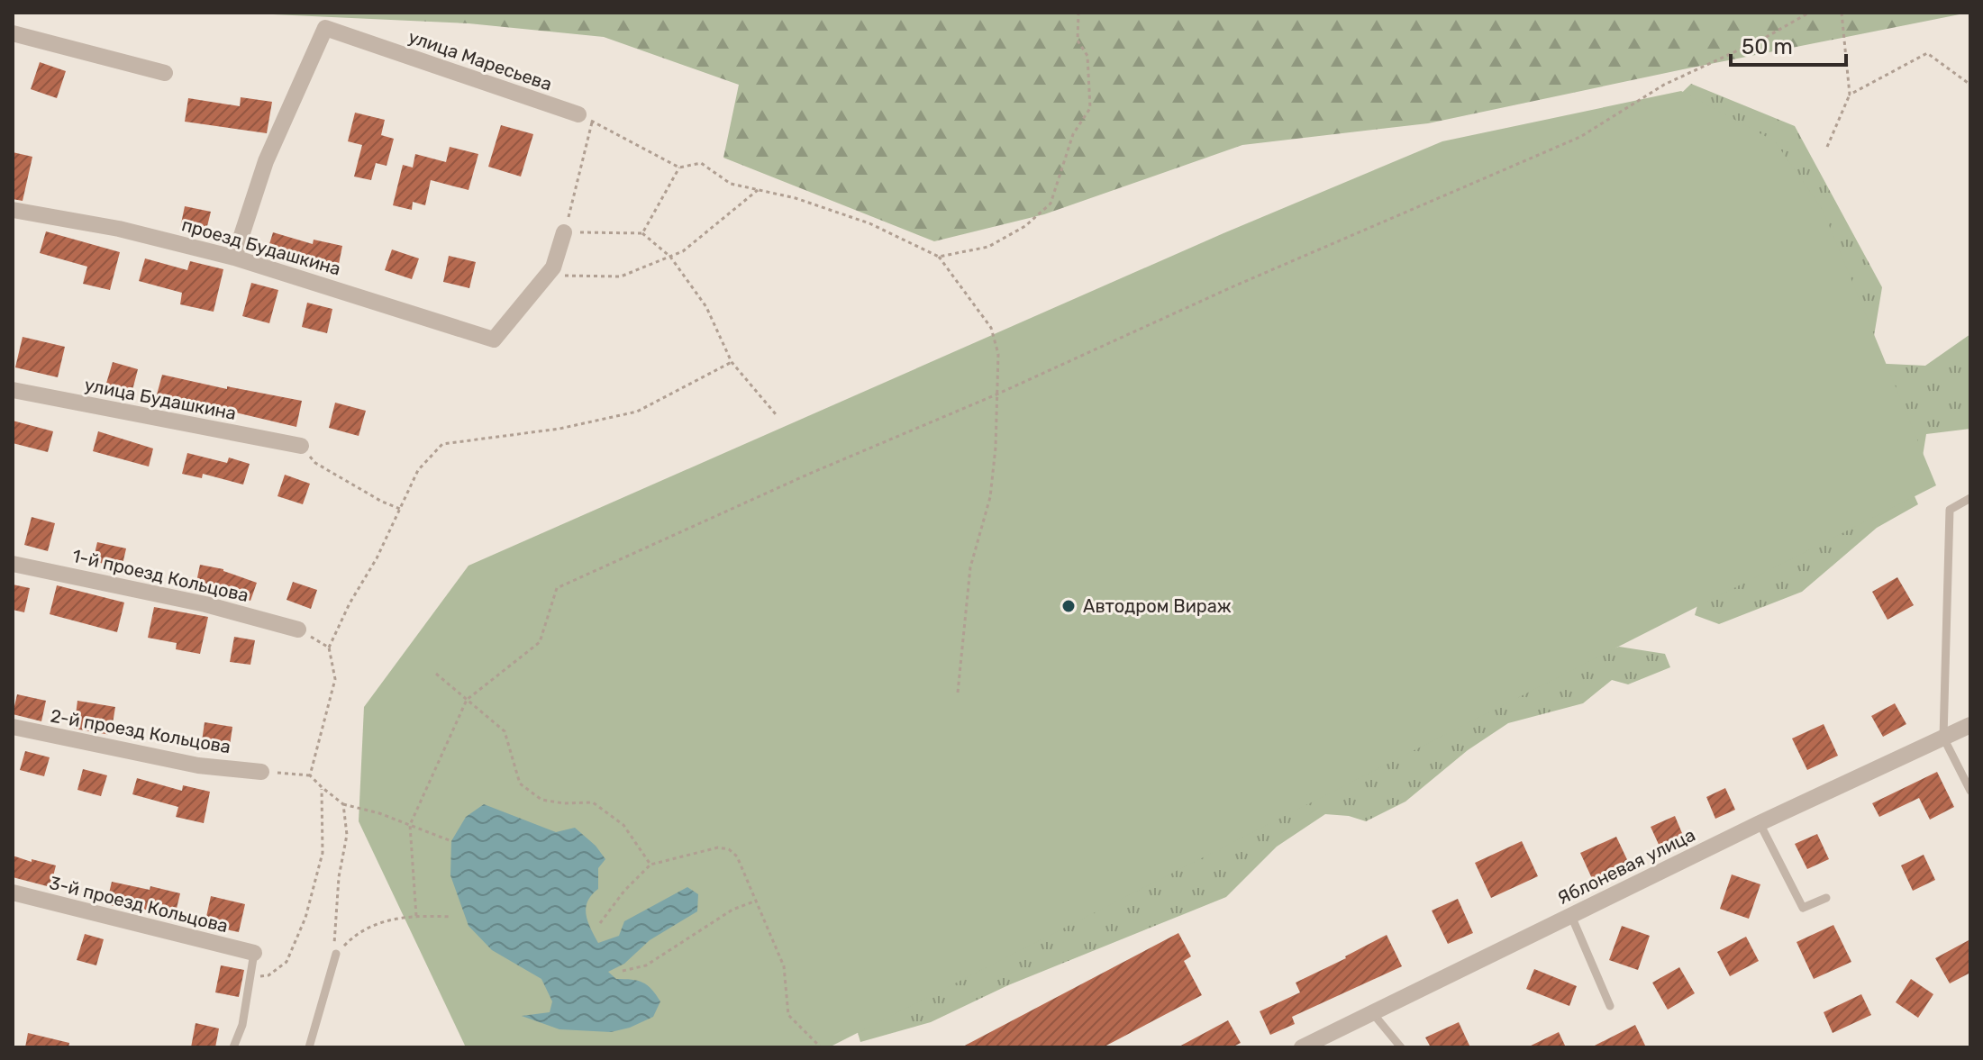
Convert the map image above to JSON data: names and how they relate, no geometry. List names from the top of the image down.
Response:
{
  "streets": {
    "street": [
      "улица Маресьева",
      "проезд Будашкина",
      "улица Будашкина",
      "1-й проезд Кольцова",
      "2-й проезд Кольцова",
      "Яблоневая улица",
      "3-й проезд Кольцова"
    ]
  },
  "crossings": [
    ["улица Маресьева", "проезд Будашкина"]
  ],
  "places": ["Автодром Вираж"],
  "scale_bar": "50 m"
}
